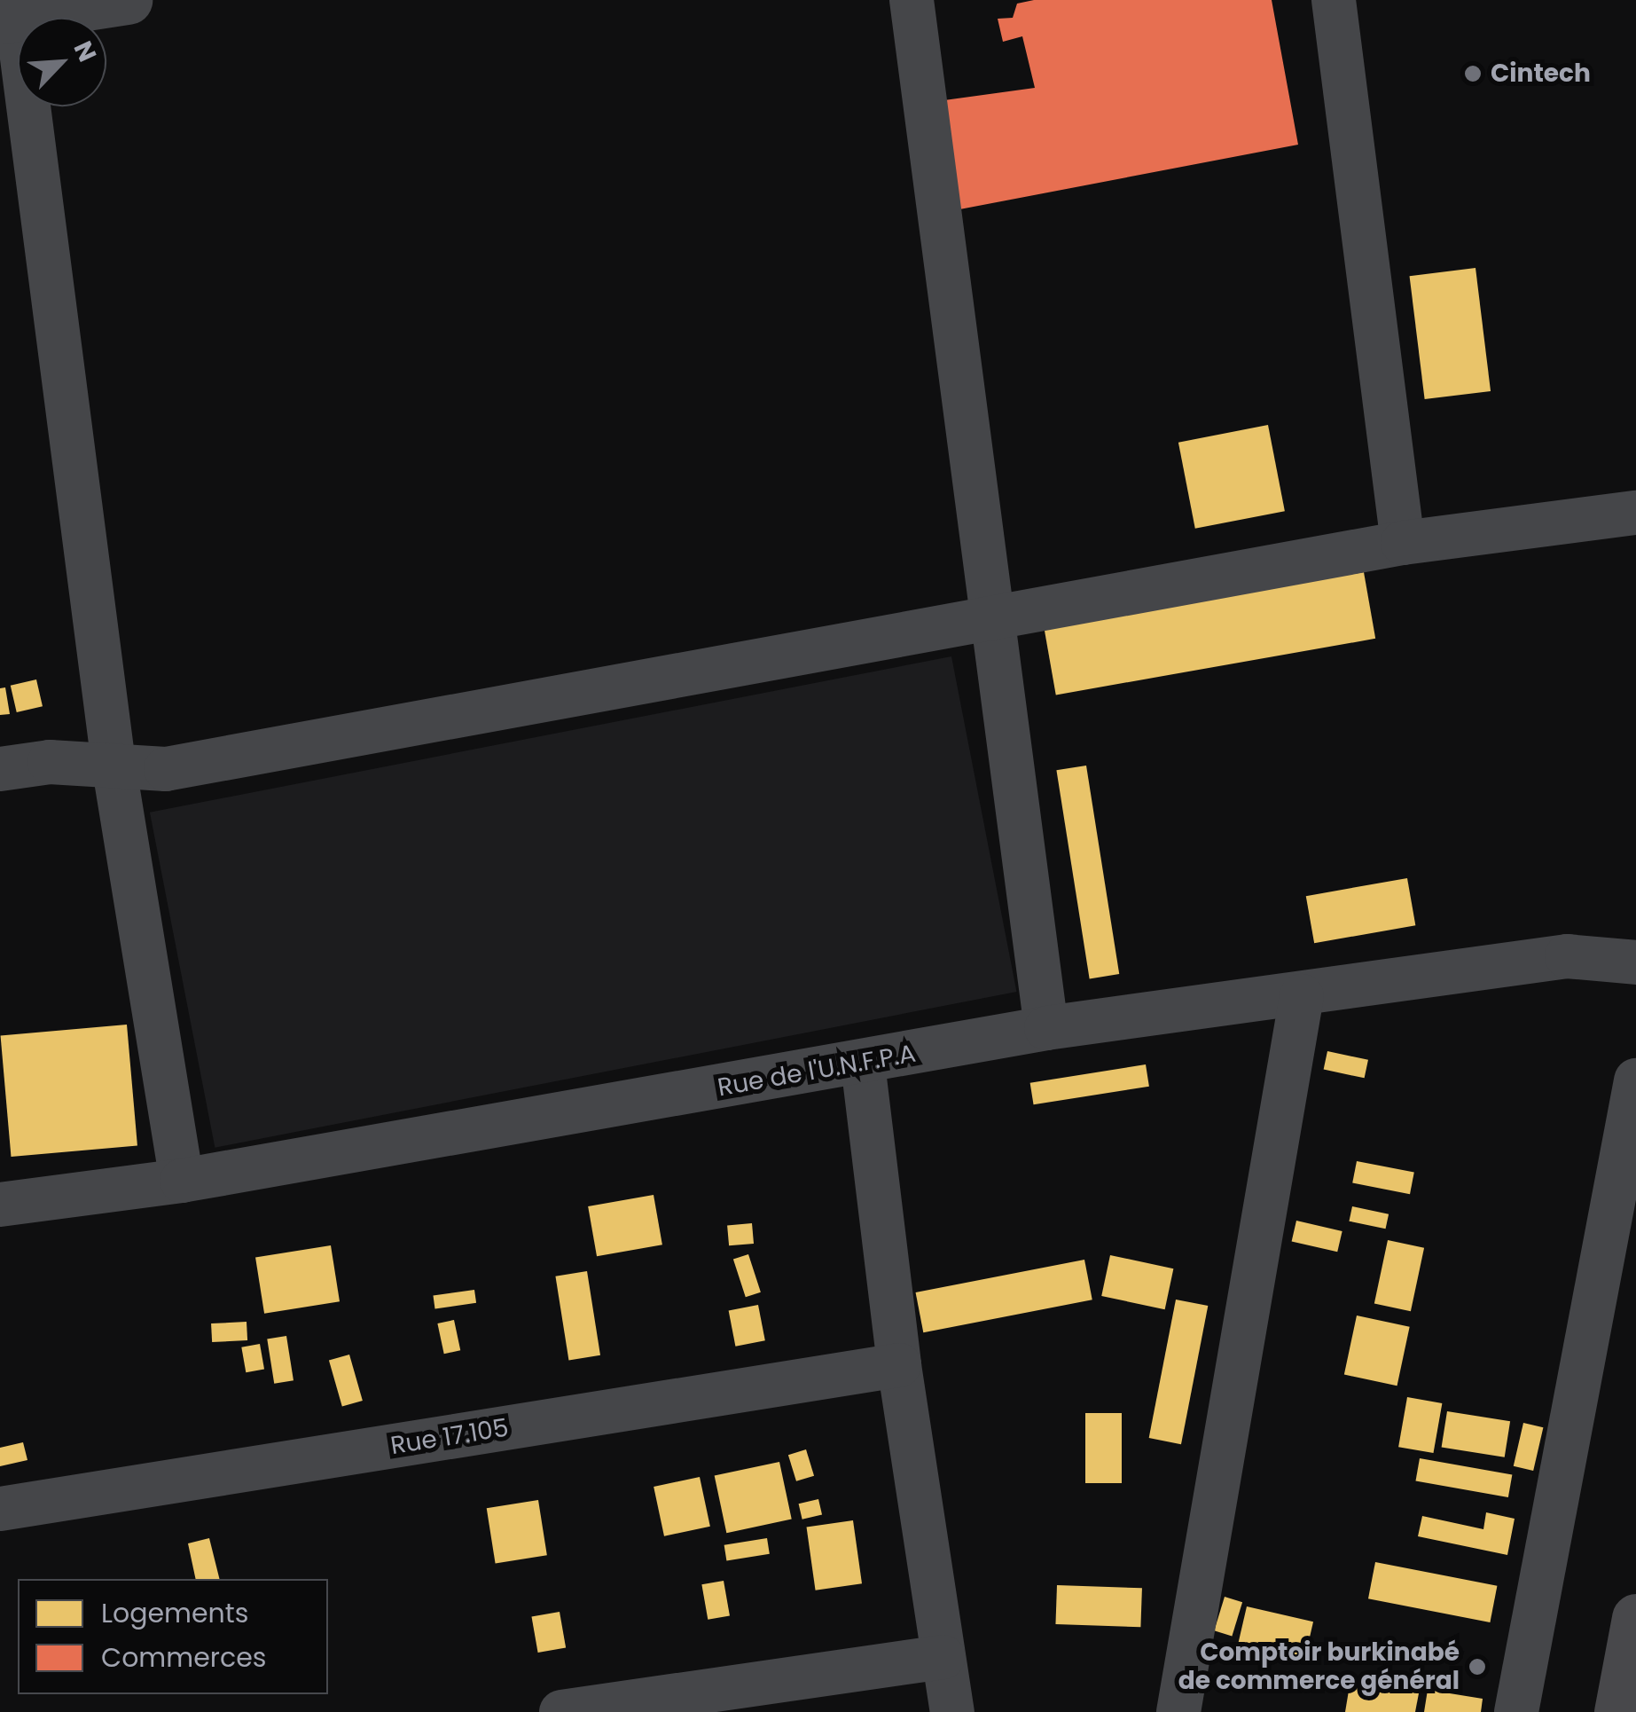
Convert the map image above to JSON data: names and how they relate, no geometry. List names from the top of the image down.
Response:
{
  "streets": {
    "street": ["Rue de l'U.N.F.P.A", "Rue 17.105"]
  },
  "places": ["Cintech", "Comptoir burkinabé de commerce général"],
  "legend": ["Logements", "Commerces"],
  "north": "top right"
}
